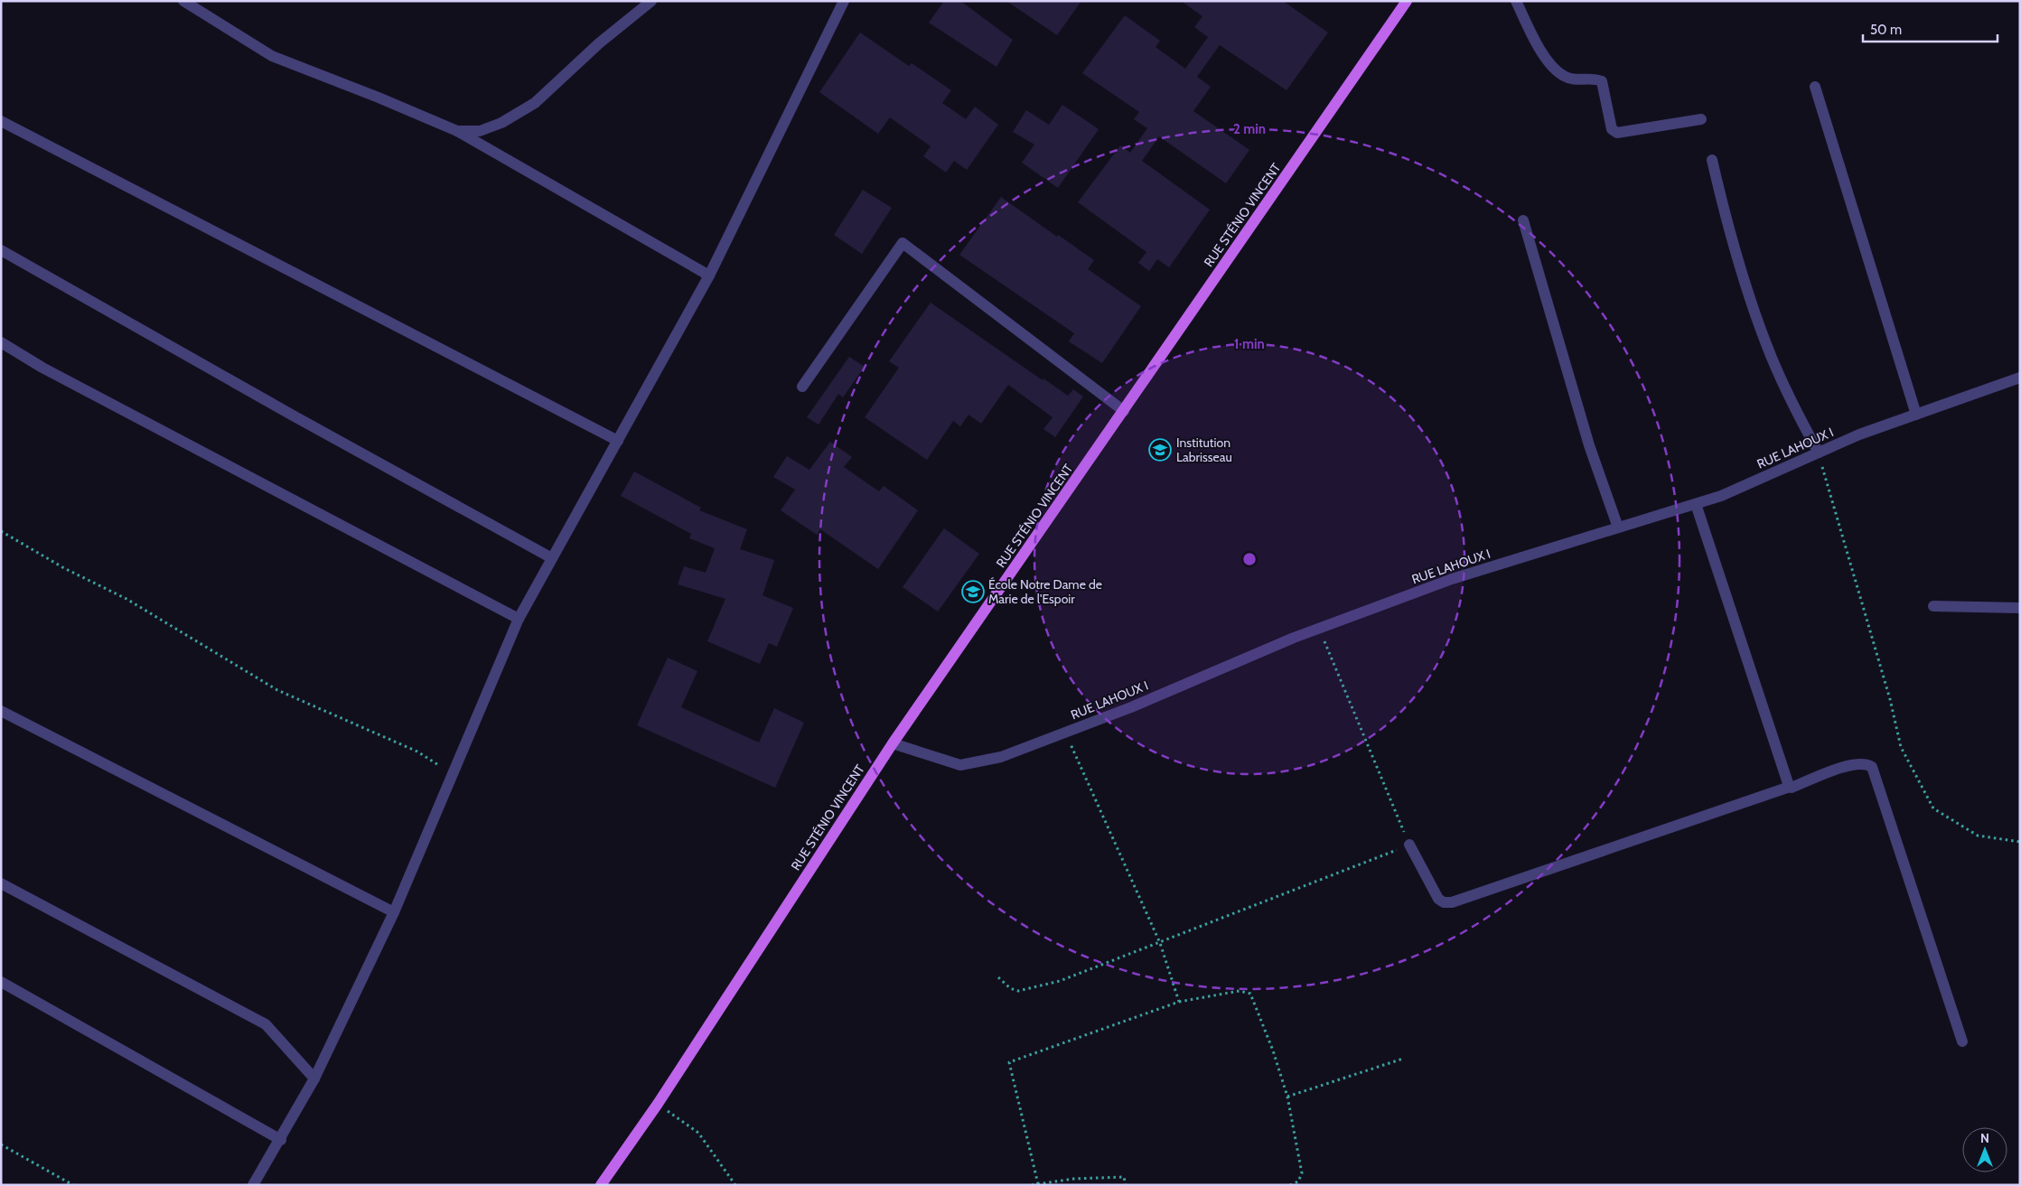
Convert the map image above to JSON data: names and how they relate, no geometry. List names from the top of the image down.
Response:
{
  "streets": {
    "main road": ["RUE STÉNIO VINCENT"],
    "street": ["RUE LAHOUX I"]
  },
  "crossings": [
    ["RUE STÉNIO VINCENT", "RUE LAHOUX I"]
  ],
  "places": {
    "school or university": ["Institution Labrisseau", "École Notre Dame de Marie de l'Espoir"]
  },
  "scale_bar": "50 m",
  "north": "top",
  "rings": ["2 min", "1 min"]
}
